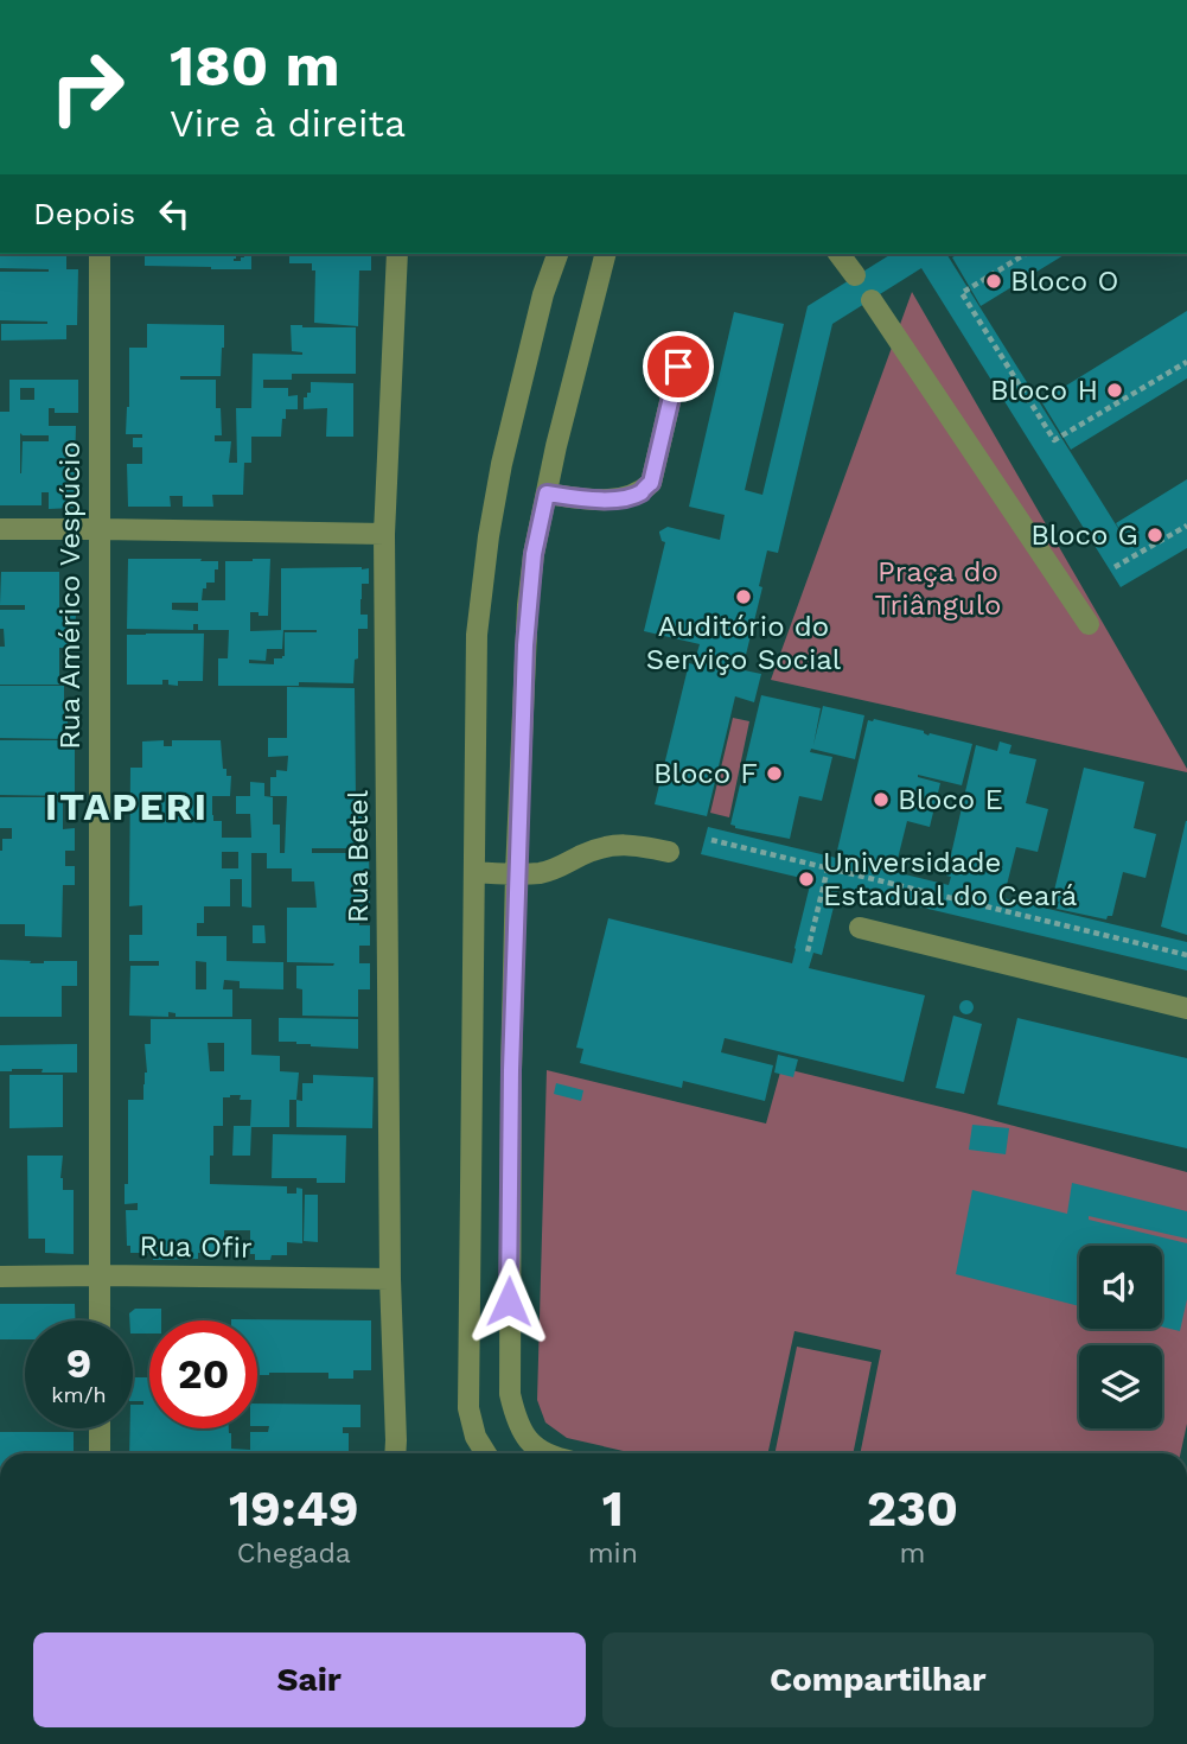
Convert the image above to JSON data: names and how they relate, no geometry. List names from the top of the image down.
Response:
{
  "streets": {
    "street": ["Rua Américo Vespúcio", "Rua Betel", "Rua Ofir"]
  },
  "crossings": [
    ["Rua Américo Vespúcio", "Rua Ofir"],
    ["Rua Betel", "Rua Ofir"]
  ],
  "districts": ["ITAPERI"],
  "parks": ["Praça do Triângulo"],
  "places": [
    "Bloco O",
    "Bloco H",
    "Bloco G",
    "Auditório do Serviço Social",
    "Bloco F",
    "Bloco E",
    "Universidade Estadual do Ceará"
  ],
  "page": {
    "turn": ["180 m", "Vire à direita"],
    "then": "Depois",
    "speed": "9 km/h",
    "limit": "20",
    "eta": [
      "19:49",
      "Chegada",
      "1",
      "min",
      "230",
      "m"
    ],
    "buttons": ["Sair", "Compartilhar"]
  }
}
